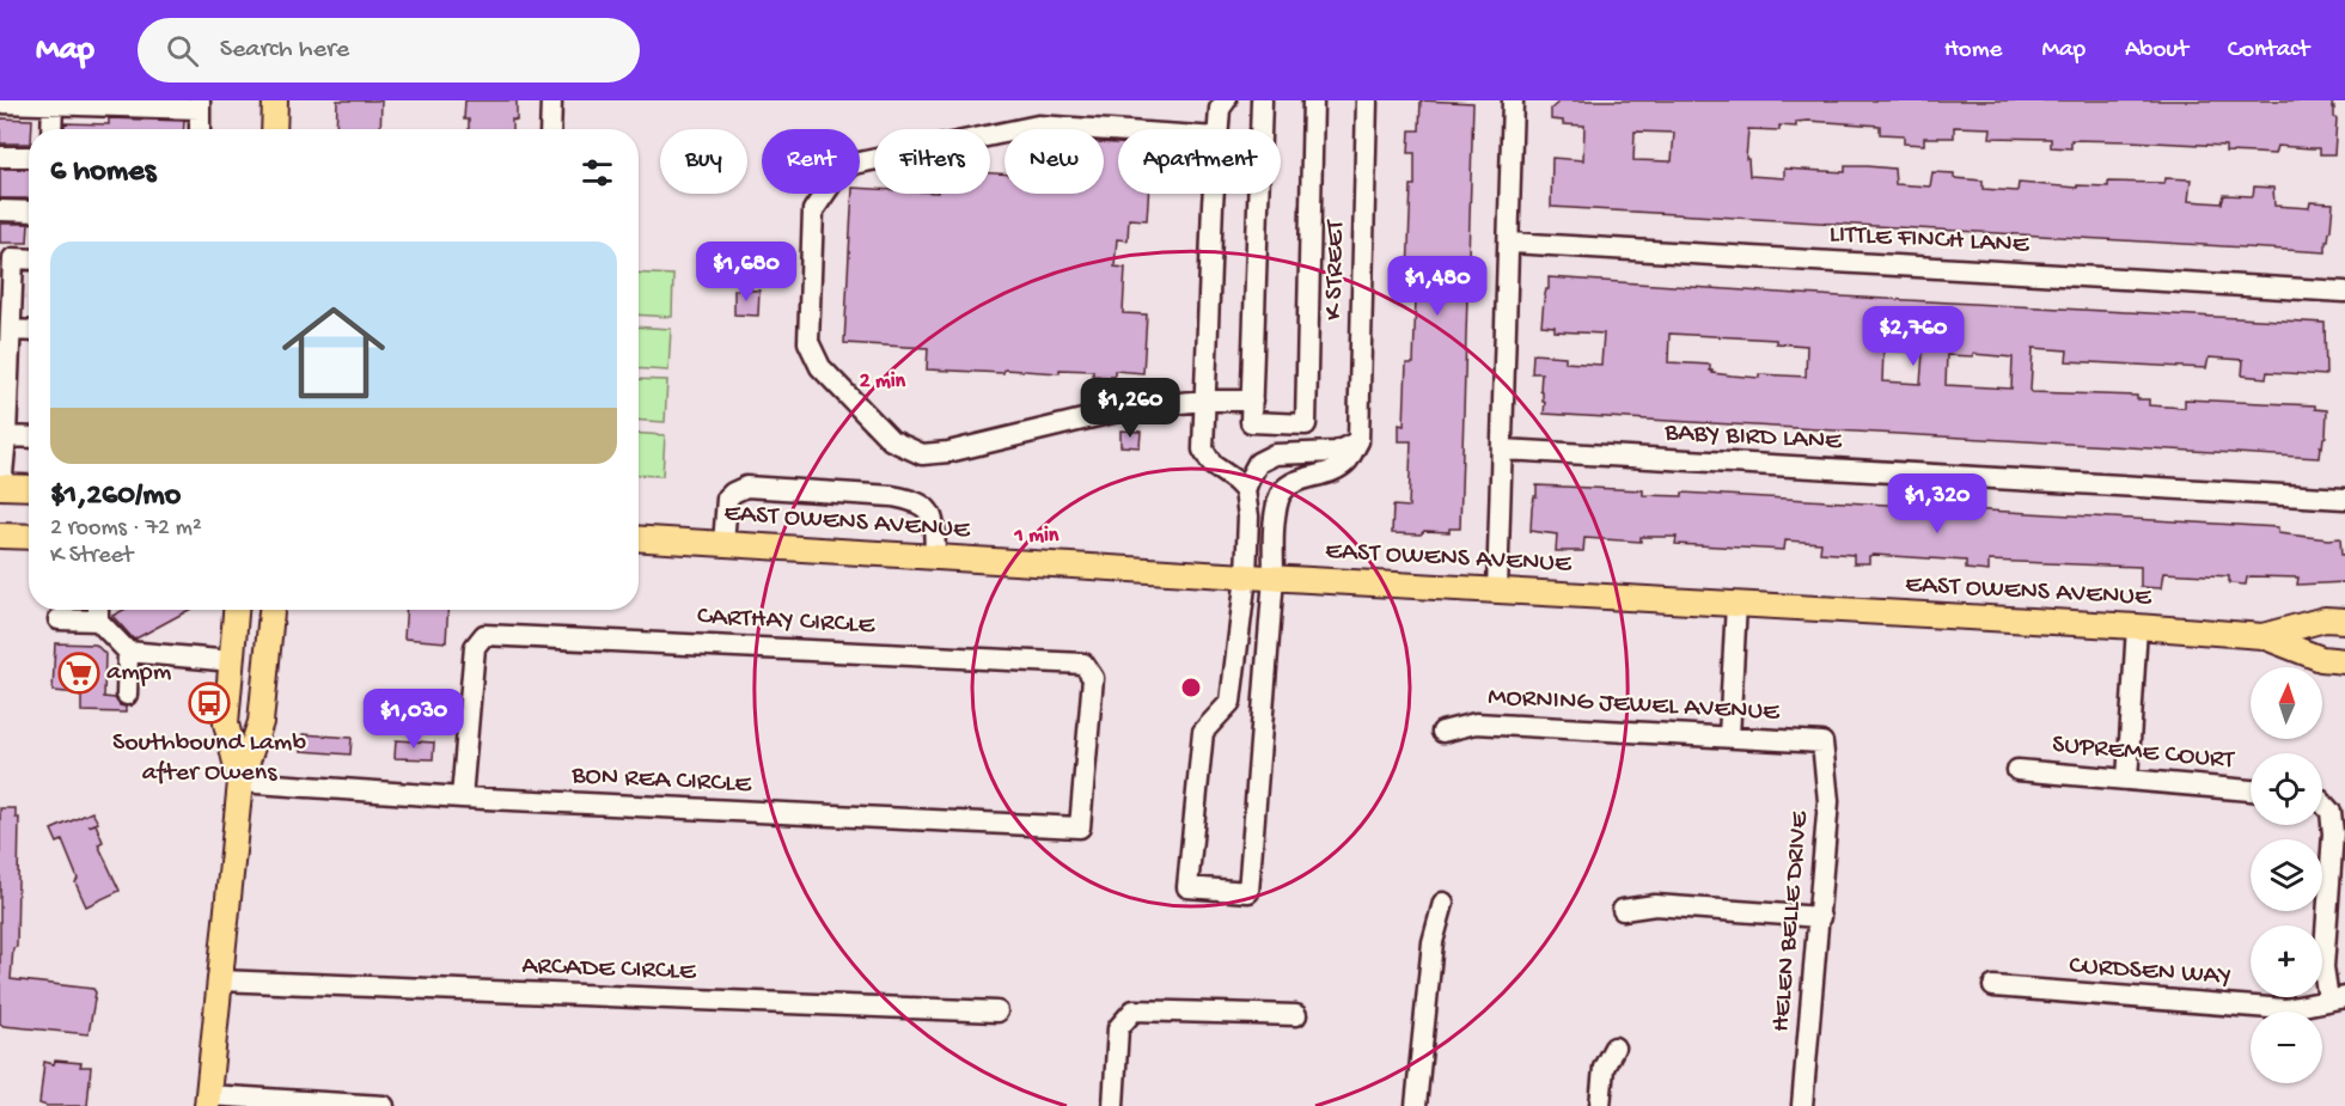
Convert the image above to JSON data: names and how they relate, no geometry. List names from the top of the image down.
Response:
{
  "streets": {
    "main road": ["EAST OWENS AVENUE"],
    "street": [
      "LITTLE FINCH LANE",
      "K STREET",
      "BABY BIRD LANE",
      "CARTHAY CIRCLE",
      "MORNING JEWEL AVENUE",
      "SUPREME COURT",
      "BON REA CIRCLE",
      "HELEN BELLE DRIVE",
      "ARCADE CIRCLE",
      "CURDSEN WAY"
    ]
  },
  "crossings": [
    ["CARTHAY CIRCLE", "BON REA CIRCLE"],
    ["MORNING JEWEL AVENUE", "HELEN BELLE DRIVE"]
  ],
  "places": {
    "supermarket": ["ampm"],
    "bus stop": ["Southbound Lamb after Owens"]
  },
  "north": "top",
  "page": {
    "header": "Map",
    "search": "Search here",
    "nav": [
      "Home",
      "Map",
      "About",
      "Contact"
    ],
    "chip": [
      "Buy",
      "Rent",
      "Filters",
      "New",
      "Apartment"
    ],
    "heading": "6 homes",
    "list": [
      {
        "name": "$1,260/mo",
        "note": "2 rooms · 72 m² · K Street"
      }
    ],
    "price": [
      "$1,680",
      "$1,480",
      "$2,760",
      "$1,260",
      "$1,320",
      "$1,030"
    ],
    "map_buttons": ["+", "−"]
  },
  "rings": ["2 min", "1 min"]
}
